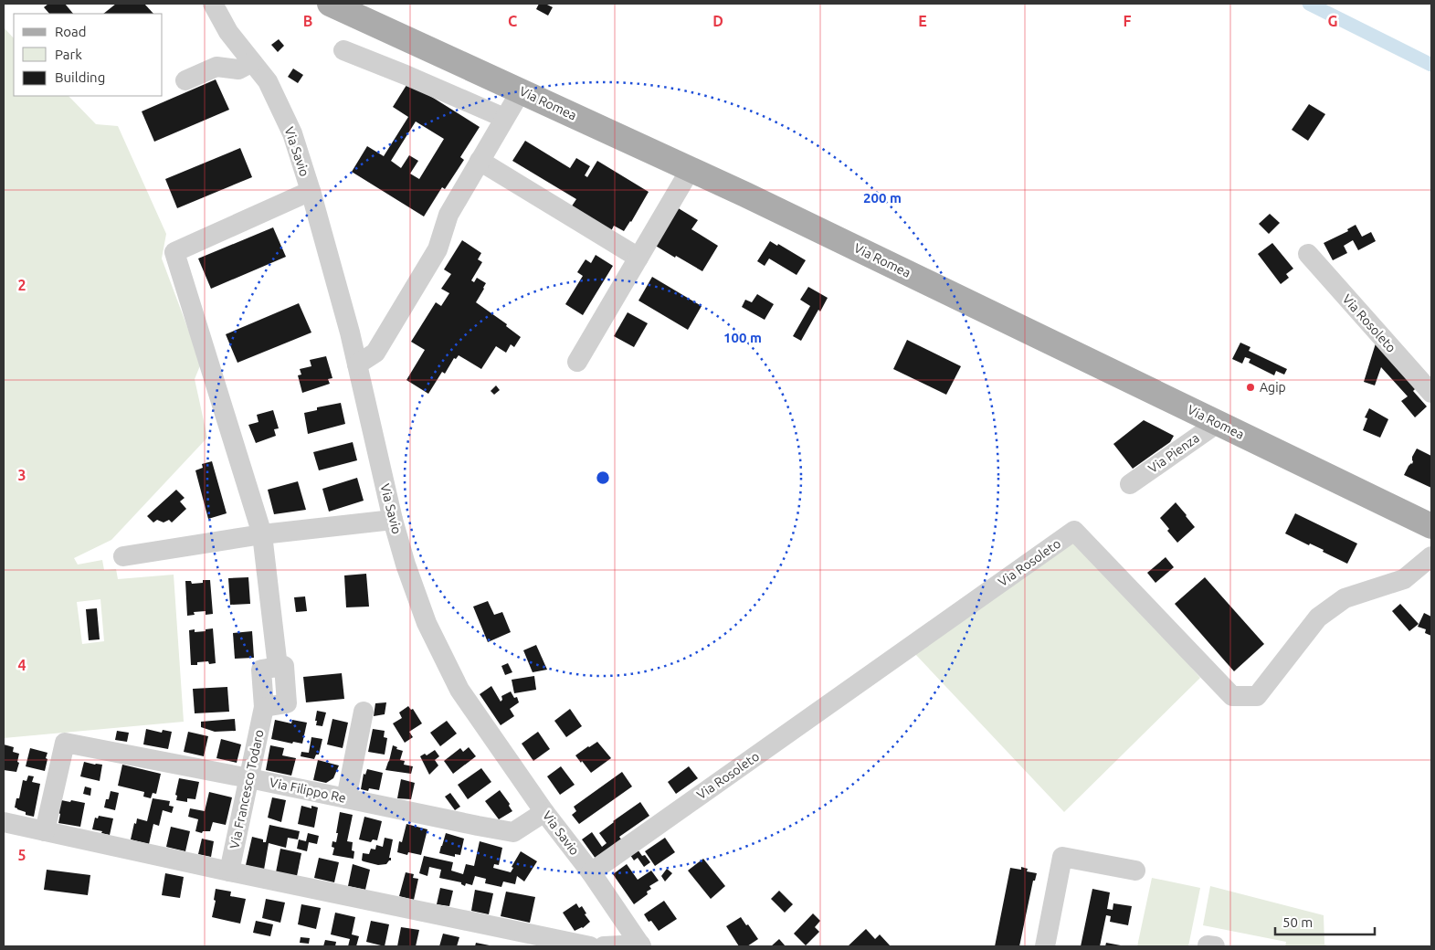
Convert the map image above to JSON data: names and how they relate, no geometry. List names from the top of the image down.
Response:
{
  "streets": {
    "main road": ["Via Romea"],
    "street": [
      "Via Savio",
      "Via Rosoleto",
      "Via Pienza",
      "Via Francesco Todaro",
      "Via Filippo Re"
    ]
  },
  "crossings": [
    ["Via Romea", "Via Pienza"],
    ["Via Savio", "Via Rosoleto"],
    ["Via Savio", "Via Francesco Todaro"],
    ["Via Savio", "Via Filippo Re"],
    ["Via Francesco Todaro", "Via Filippo Re"]
  ],
  "places": ["Agip"],
  "legend": ["Road", "Park", "Building"],
  "scale_bar": "50 m",
  "grid": {
    "columns": [
      "B",
      "C",
      "D",
      "E",
      "F",
      "G"
    ],
    "rows": [
      "2",
      "3",
      "4",
      "5"
    ]
  },
  "rings": ["200 m", "100 m"]
}
